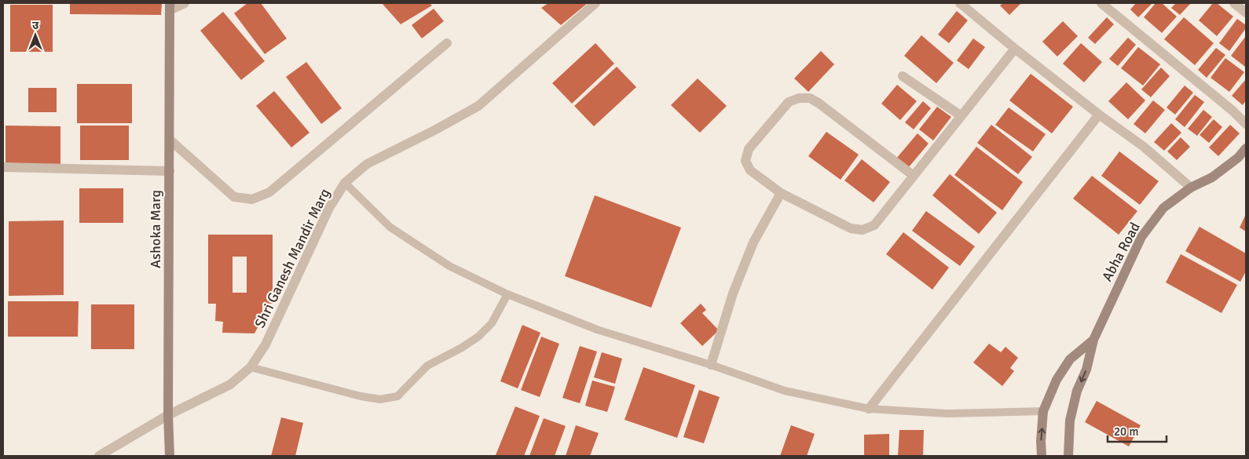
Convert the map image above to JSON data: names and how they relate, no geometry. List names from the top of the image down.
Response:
{
  "streets": {
    "street": ["Ashoka Marg", "Abha Road", "Shri Ganesh Mandir Marg"]
  },
  "crossings": [
    ["Ashoka Marg", "Shri Ganesh Mandir Marg"]
  ],
  "scale_bar": "20 m",
  "north": "top"
}
